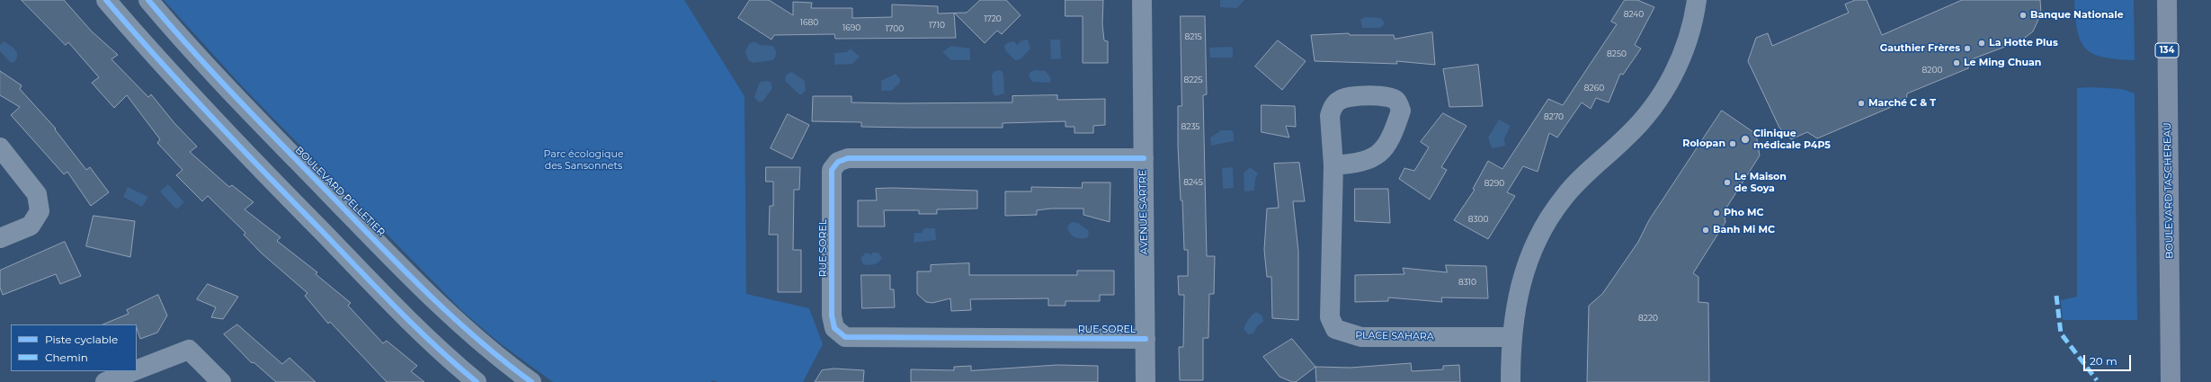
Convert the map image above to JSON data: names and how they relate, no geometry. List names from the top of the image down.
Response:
{
  "streets": {
    "main road": ["134", "BOULEVARD TASCHEREAU"],
    "street": [
      "BOULEVARD PELLETIER",
      "AVENUE SARTRE",
      "RUE SOREL",
      "PLACE SAHARA"
    ]
  },
  "crossings": [
    ["AVENUE SARTRE", "RUE SOREL"]
  ],
  "parks": ["Parc écologique des Sansonnets"],
  "places": [
    "Banque Nationale",
    "La Hotte Plus",
    "Gauthier Frères",
    "Le Ming Chuan",
    "Marché C & T",
    "Clinique médicale P4P5",
    "Rolopan",
    "Le Maison de Soya",
    "Pho MC",
    "Banh Mi MC"
  ],
  "house_numbers": [
    "8240",
    "1720",
    "1680",
    "1710",
    "1690",
    "1700",
    "8215",
    "8250",
    "8200",
    "8225",
    "8260",
    "8270",
    "8235",
    "8245",
    "8290",
    "8300",
    "8310",
    "8220"
  ],
  "legend": ["Piste cyclable", "Chemin"],
  "scale_bar": "20 m"
}
